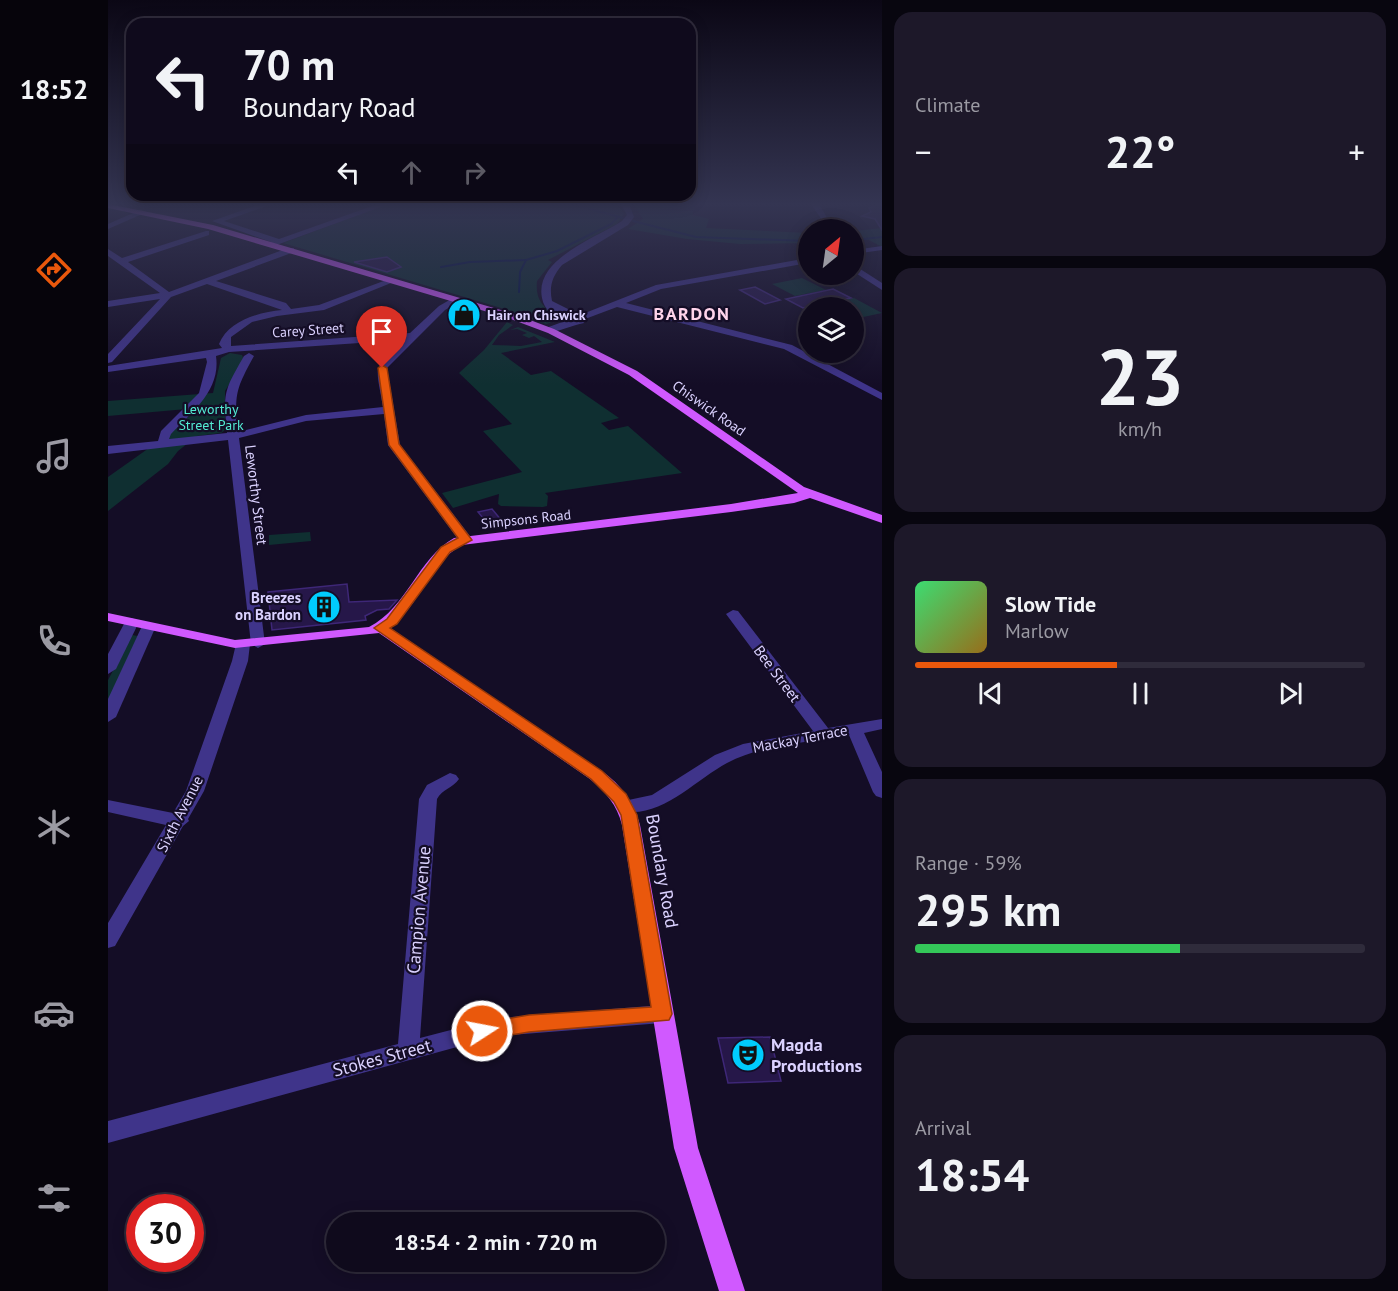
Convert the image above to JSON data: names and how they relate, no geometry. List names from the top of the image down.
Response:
{
  "streets": {
    "main road": ["Chiswick Road", "Simpsons Road", "Boundary Road"],
    "street": [
      "Carey Street",
      "Leworthy Street",
      "Bee Street",
      "Mackay Terrace",
      "Sixth Avenue",
      "Campion Avenue",
      "Stokes Street"
    ]
  },
  "crossings": [
    ["Carey Street", "Leworthy Street"],
    ["Carey Street", "Simpsons Road"],
    ["Chiswick Road", "Simpsons Road"],
    ["Leworthy Street", "Sixth Avenue"],
    ["Bee Street", "Mackay Terrace"],
    ["Mackay Terrace", "Boundary Road"],
    ["Boundary Road", "Stokes Street"],
    ["Campion Avenue", "Stokes Street"]
  ],
  "districts": ["BARDON"],
  "parks": ["Leworthy Street Park"],
  "places": {
    "shop": ["Hair on Chiswick"],
    "building": ["Breezes on Bardon"],
    "theatre": ["Magda Productions"]
  },
  "north": "top right",
  "page": {
    "tabs": "18:52",
    "tile": [
      "Climate",
      ["23", "km/h"],
      ["Range · 59%", "295 km"],
      ["Arrival", "18:54"]
    ],
    "turn": ["70 m", "Boundary Road"],
    "heat": ["−", "22°", "+"],
    "song": ["Slow Tide", "Marlow"],
    "limit": "30",
    "trip": "18:54 · 2 min · 720 m"
  }
}
